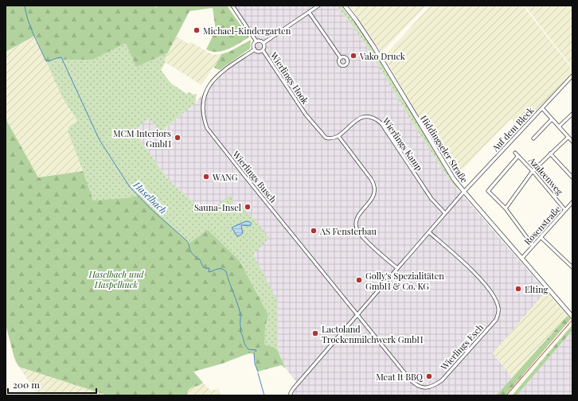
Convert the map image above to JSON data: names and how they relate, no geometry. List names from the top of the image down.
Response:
{
  "streets": {
    "street": [
      "Wierlings Hook",
      "Auf dem Bleck",
      "Wierlings Kamp",
      "Hiddingseler Straße",
      "Azaleenweg",
      "Wierlings Busch",
      "Rosenstraße",
      "Wierlings Esch"
    ]
  },
  "crossings": [
    ["Wierlings Hook", "Wierlings Kamp"],
    ["Wierlings Hook", "Wierlings Busch"],
    ["Auf dem Bleck", "Hiddingseler Straße"],
    ["Hiddingseler Straße", "Rosenstraße"],
    ["Azaleenweg", "Rosenstraße"],
    ["Wierlings Busch", "Wierlings Esch"]
  ],
  "water": ["Haselbach"],
  "parks": ["Haselbach und Haspelhuck"],
  "places": [
    "Michael-Kindergarten",
    "Vako Druck",
    "MCM Interiors GmbH",
    "WANG",
    "Sauna-Insel",
    "AS Fensterbau",
    "Golly's Spezialitäten GmbH & Co. KG",
    "Elting",
    "Lactoland Trockenmilchwerk GmbH",
    "Meat It BBQ"
  ],
  "scale_bar": "200 m"
}
